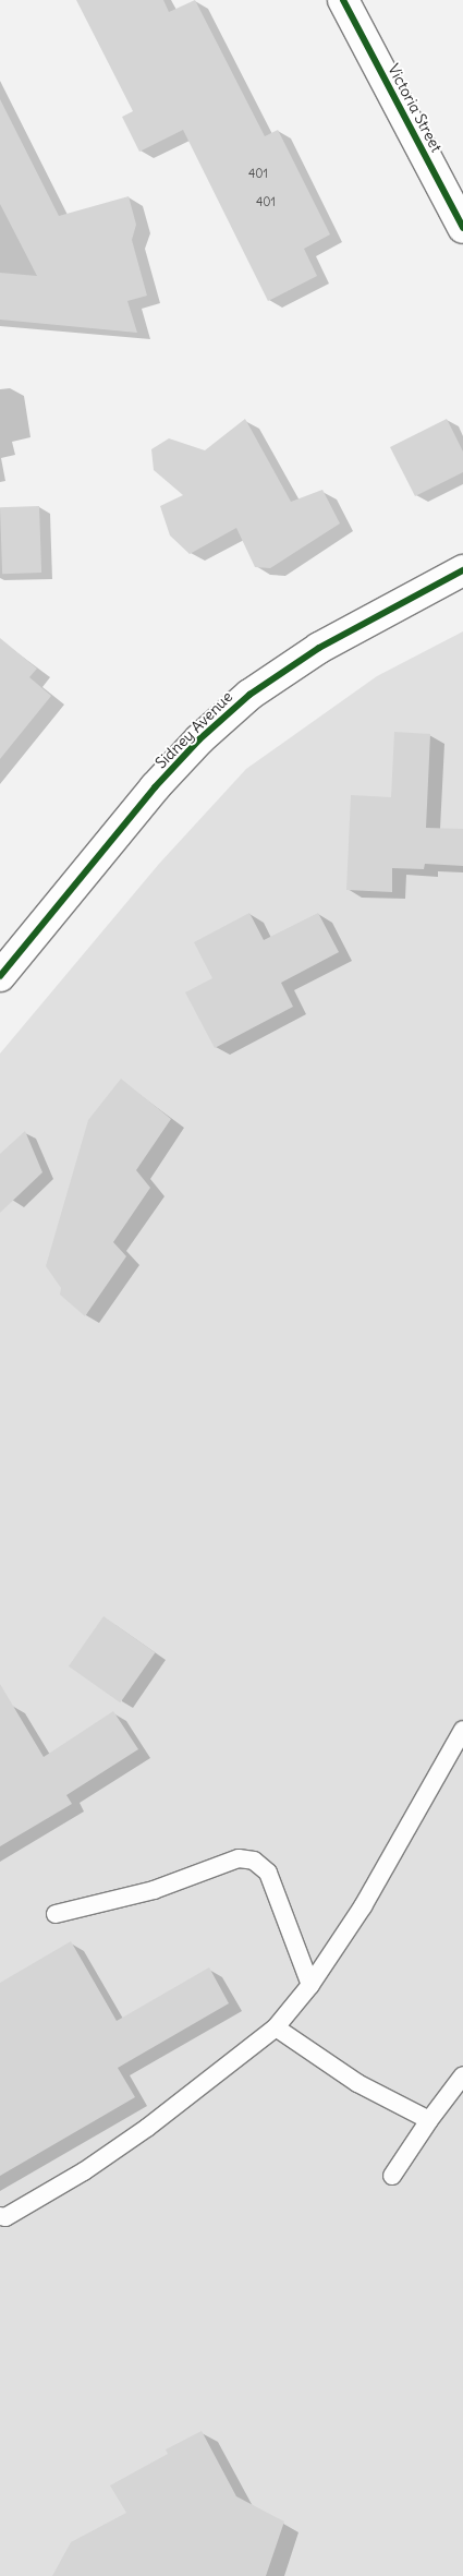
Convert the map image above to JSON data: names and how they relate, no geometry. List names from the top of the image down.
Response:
{
  "streets": {
    "street": ["Victoria Street", "Sidney Avenue"]
  },
  "house_numbers": ["401", "401"]
}
